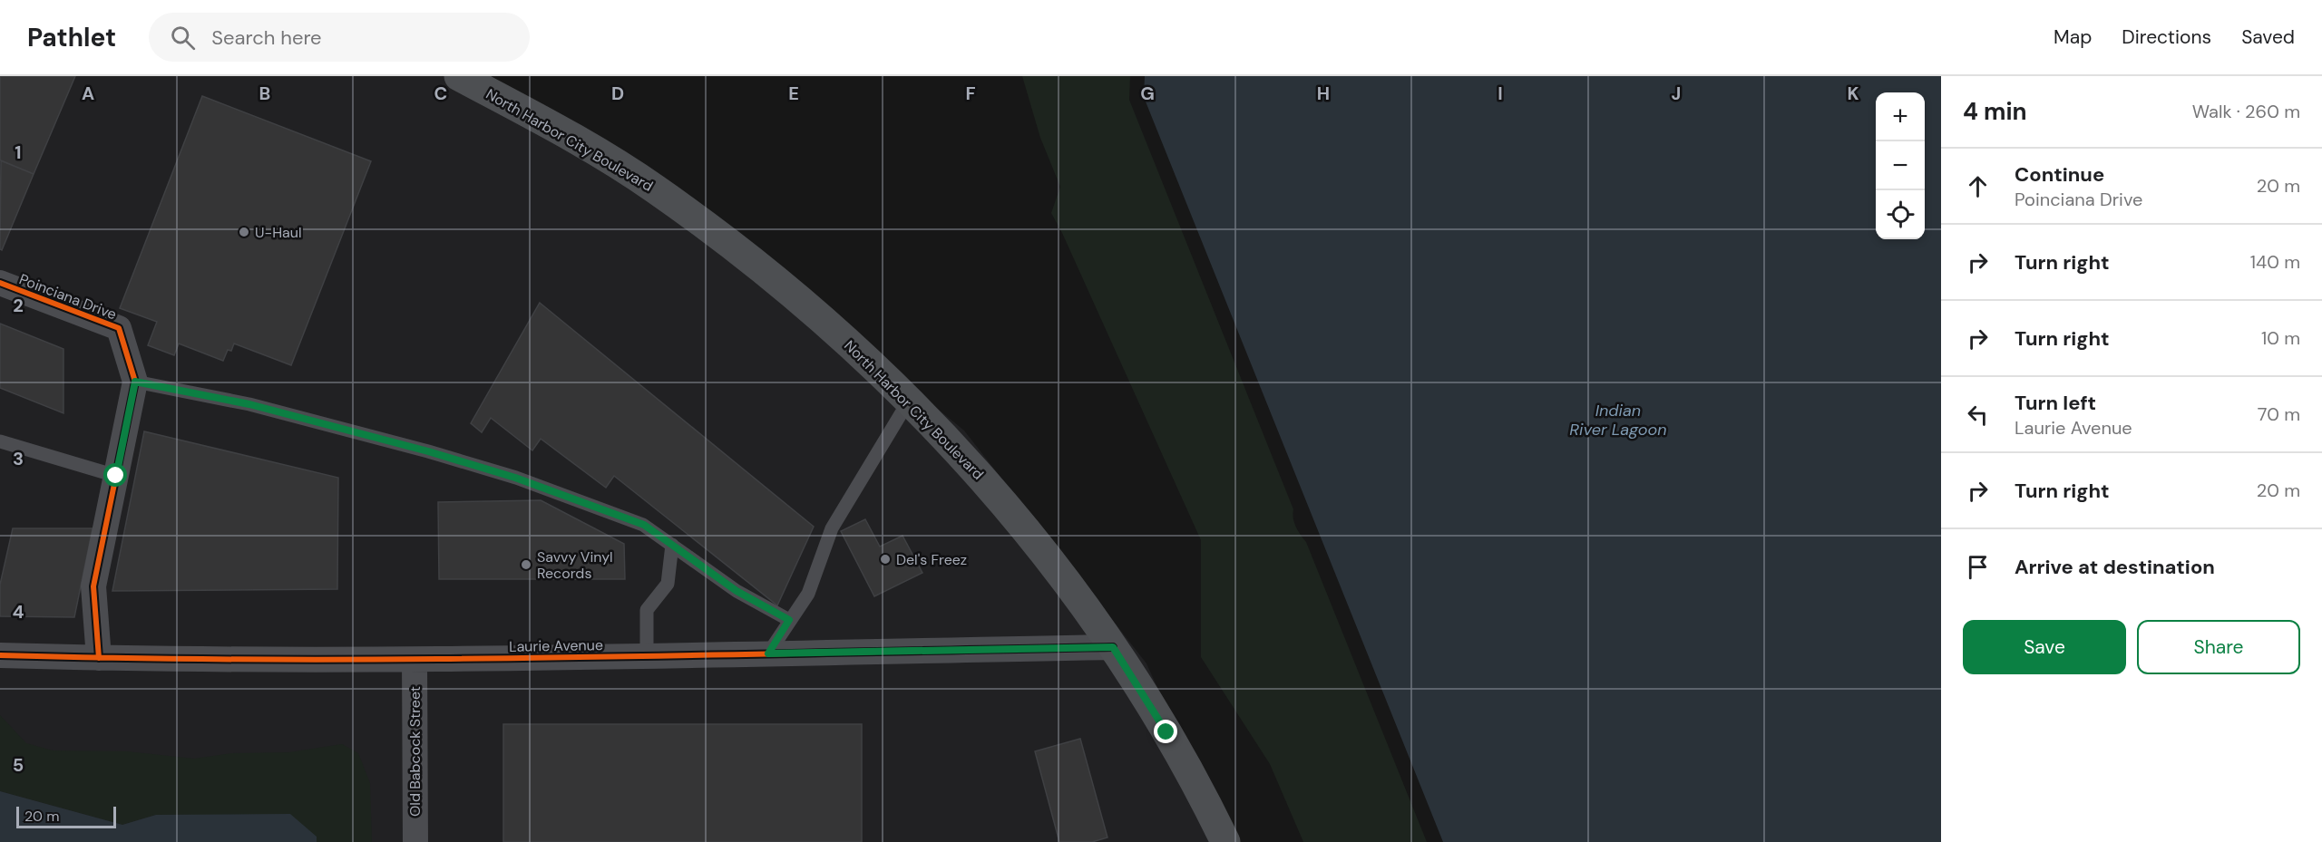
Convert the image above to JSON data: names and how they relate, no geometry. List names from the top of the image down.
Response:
{
  "streets": {
    "main road": ["North Harbor City Boulevard"],
    "street": ["Poinciana Drive", "Laurie Avenue", "Old Babcock Street"]
  },
  "crossings": [
    ["North Harbor City Boulevard", "Laurie Avenue"],
    ["Poinciana Drive", "Laurie Avenue"],
    ["Laurie Avenue", "Old Babcock Street"]
  ],
  "water": ["Indian River Lagoon"],
  "places": ["U-Haul", "Del's Freez", "Savvy Vinyl Records"],
  "scale_bar": "20 m",
  "page": {
    "header": "Pathlet",
    "search": "Search here",
    "nav": ["Map", "Directions", "Saved"],
    "heading": ["4 min", "Walk · 260 m"],
    "map_buttons": ["+", "−"],
    "list": [
      ["Continue", "Poinciana Drive", "20 m"],
      ["Turn right", "140 m"],
      ["Turn right", "10 m"],
      ["Turn left", "Laurie Avenue", "70 m"],
      ["Turn right", "20 m"],
      "Arrive at destination"
    ],
    "buttons": ["Save", "Share"],
    "scale": "20 m"
  },
  "grid": {
    "columns": [
      "A",
      "B",
      "C",
      "D",
      "E",
      "F",
      "G",
      "H",
      "I",
      "J",
      "K"
    ],
    "rows": [
      "1",
      "2",
      "3",
      "4",
      "5"
    ]
  }
}
